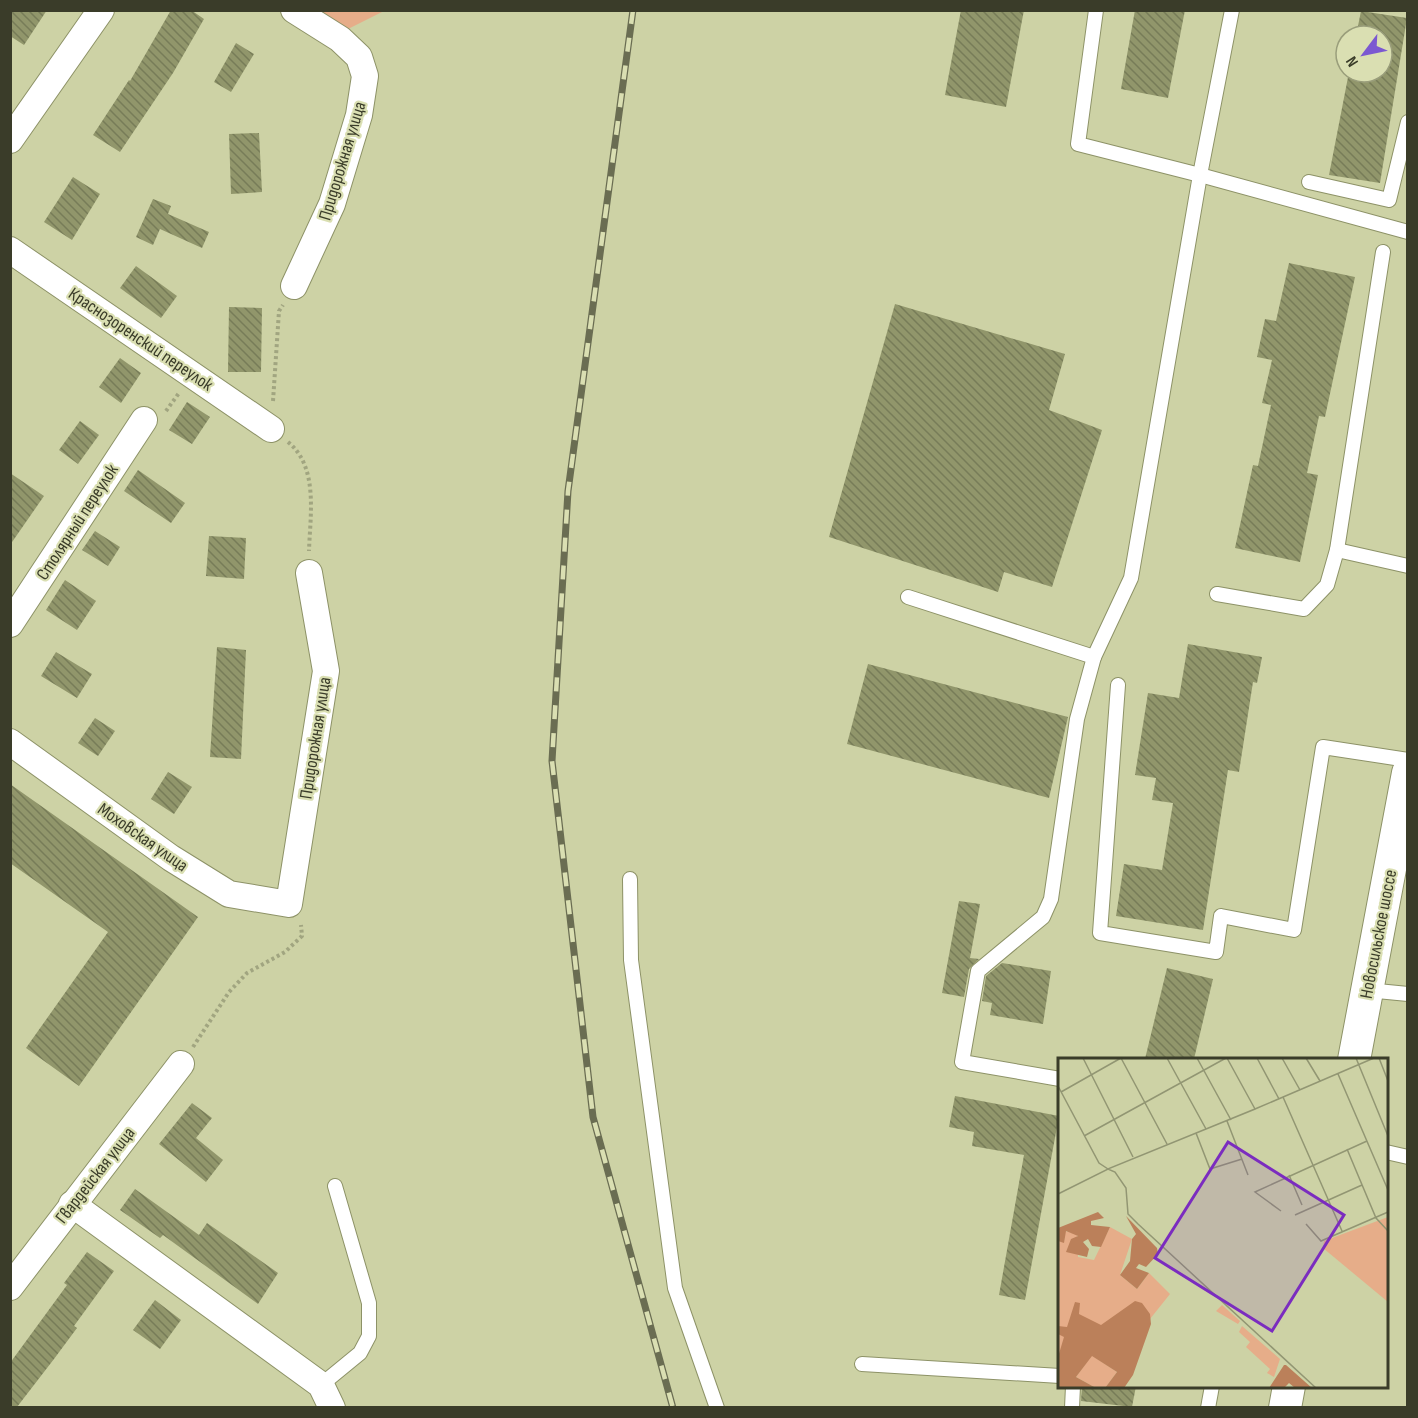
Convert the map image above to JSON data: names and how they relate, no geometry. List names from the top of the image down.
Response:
{
  "streets": {
    "street": [
      "Придорожная улица",
      "Краснозоренский переулок",
      "Столярный переулок",
      "Моховская улица",
      "Новосильское шоссе",
      "Гвардейская улица"
    ]
  },
  "crossings": [
    ["Придорожная улица", "Моховская улица"]
  ],
  "north": "bottom left"
}
